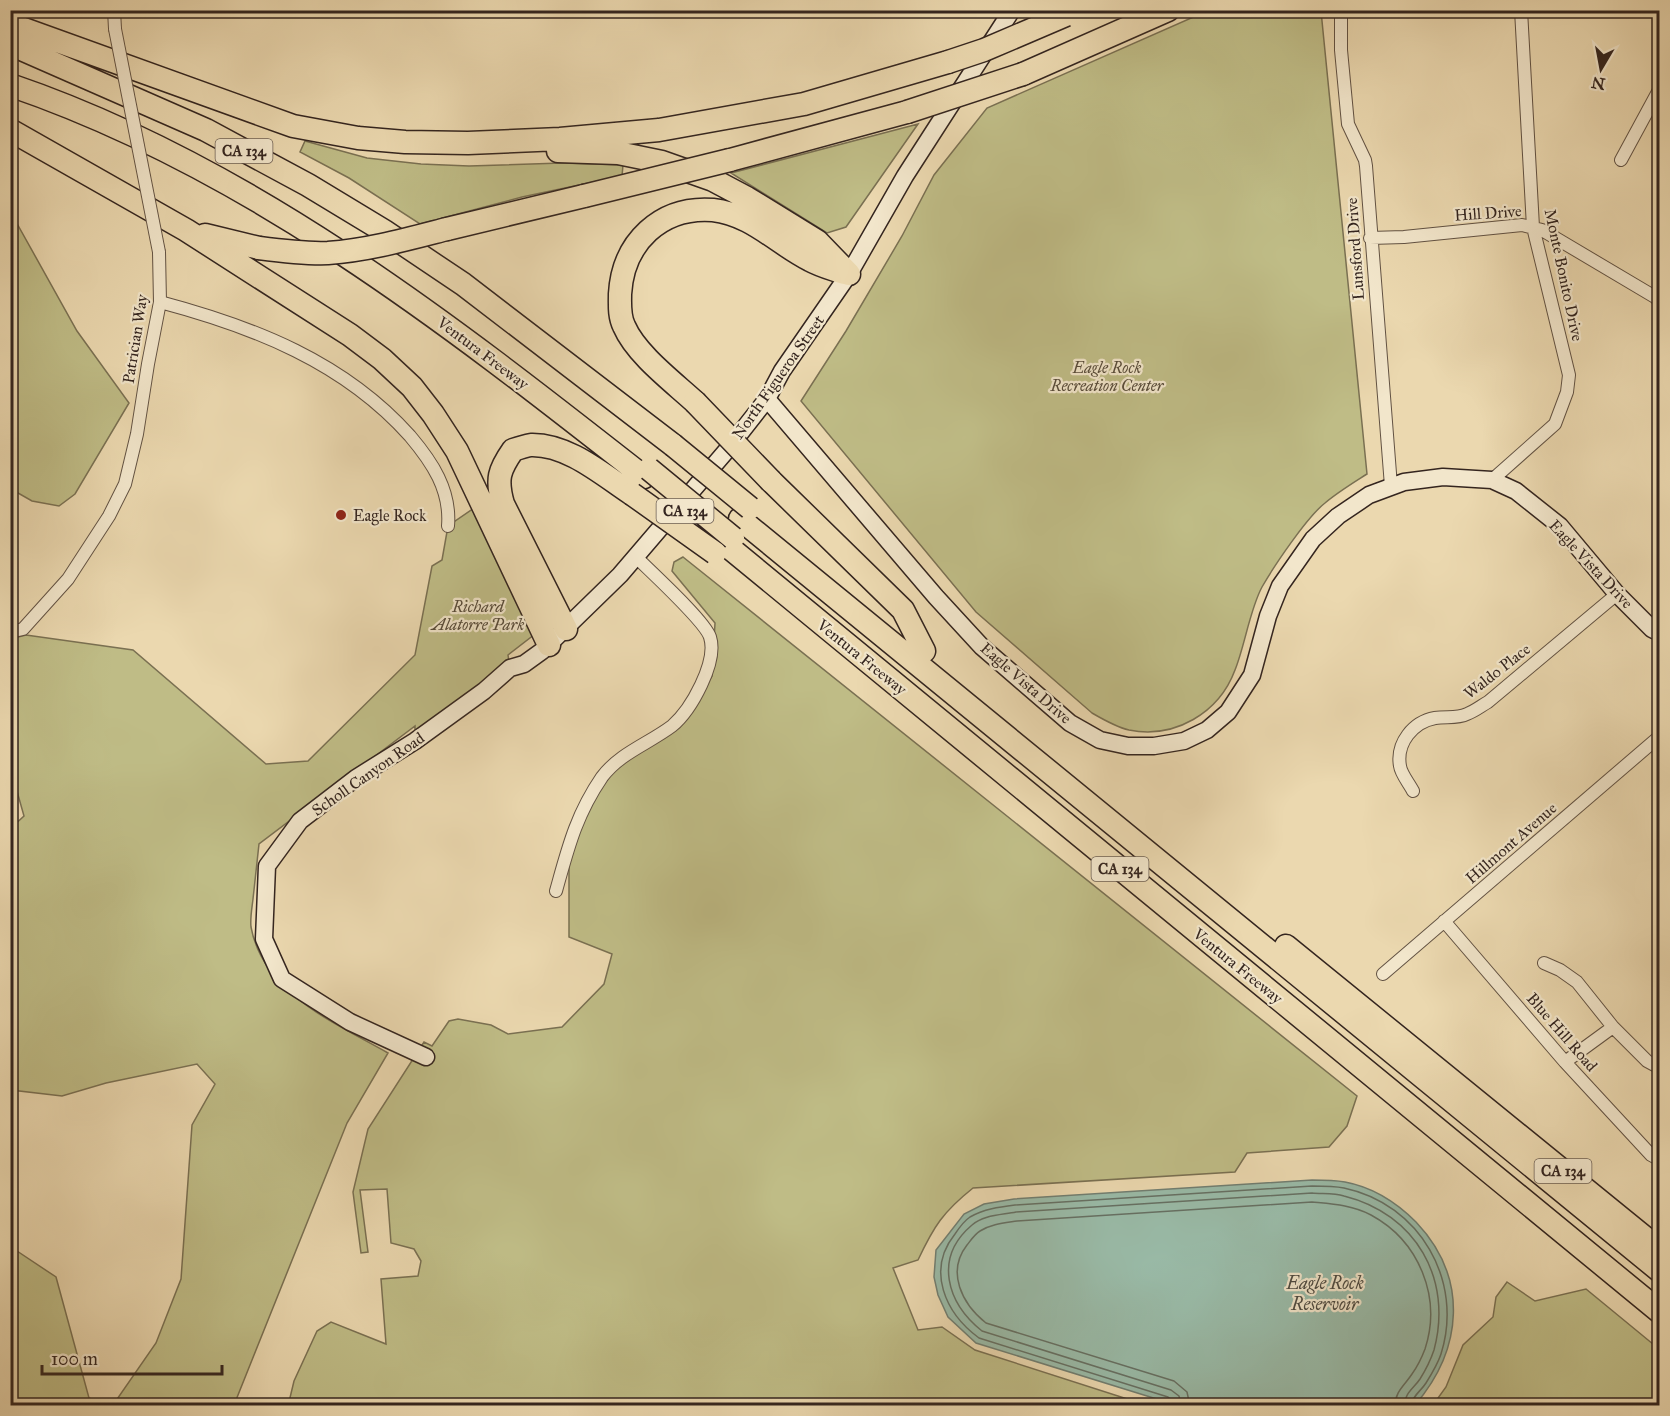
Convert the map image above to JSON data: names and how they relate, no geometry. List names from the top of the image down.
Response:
{
  "streets": {
    "highway": ["CA 134", "Ventura Freeway"],
    "street": [
      "Hill Drive",
      "Lunsford Drive",
      "Monte Bonito Drive",
      "Patrician Way",
      "North Figueroa Street",
      "Eagle Vista Drive",
      "Waldo Place",
      "Scholl Canyon Road",
      "Hillmont Avenue",
      "Blue Hill Road"
    ]
  },
  "crossings": [
    ["Hill Drive", "Lunsford Drive"],
    ["Hill Drive", "Monte Bonito Drive"],
    ["Lunsford Drive", "Eagle Vista Drive"],
    ["Monte Bonito Drive", "Eagle Vista Drive"],
    ["North Figueroa Street", "Eagle Vista Drive"],
    ["North Figueroa Street", "Scholl Canyon Road"],
    ["Eagle Vista Drive", "Waldo Place"],
    ["Hillmont Avenue", "Blue Hill Road"]
  ],
  "water": ["Eagle Rock Reservoir"],
  "parks": ["Eagle Rock Recreation Center", "Richard Alatorre Park"],
  "places": ["Eagle Rock"],
  "scale_bar": "100 m",
  "north": "bottom"
}
